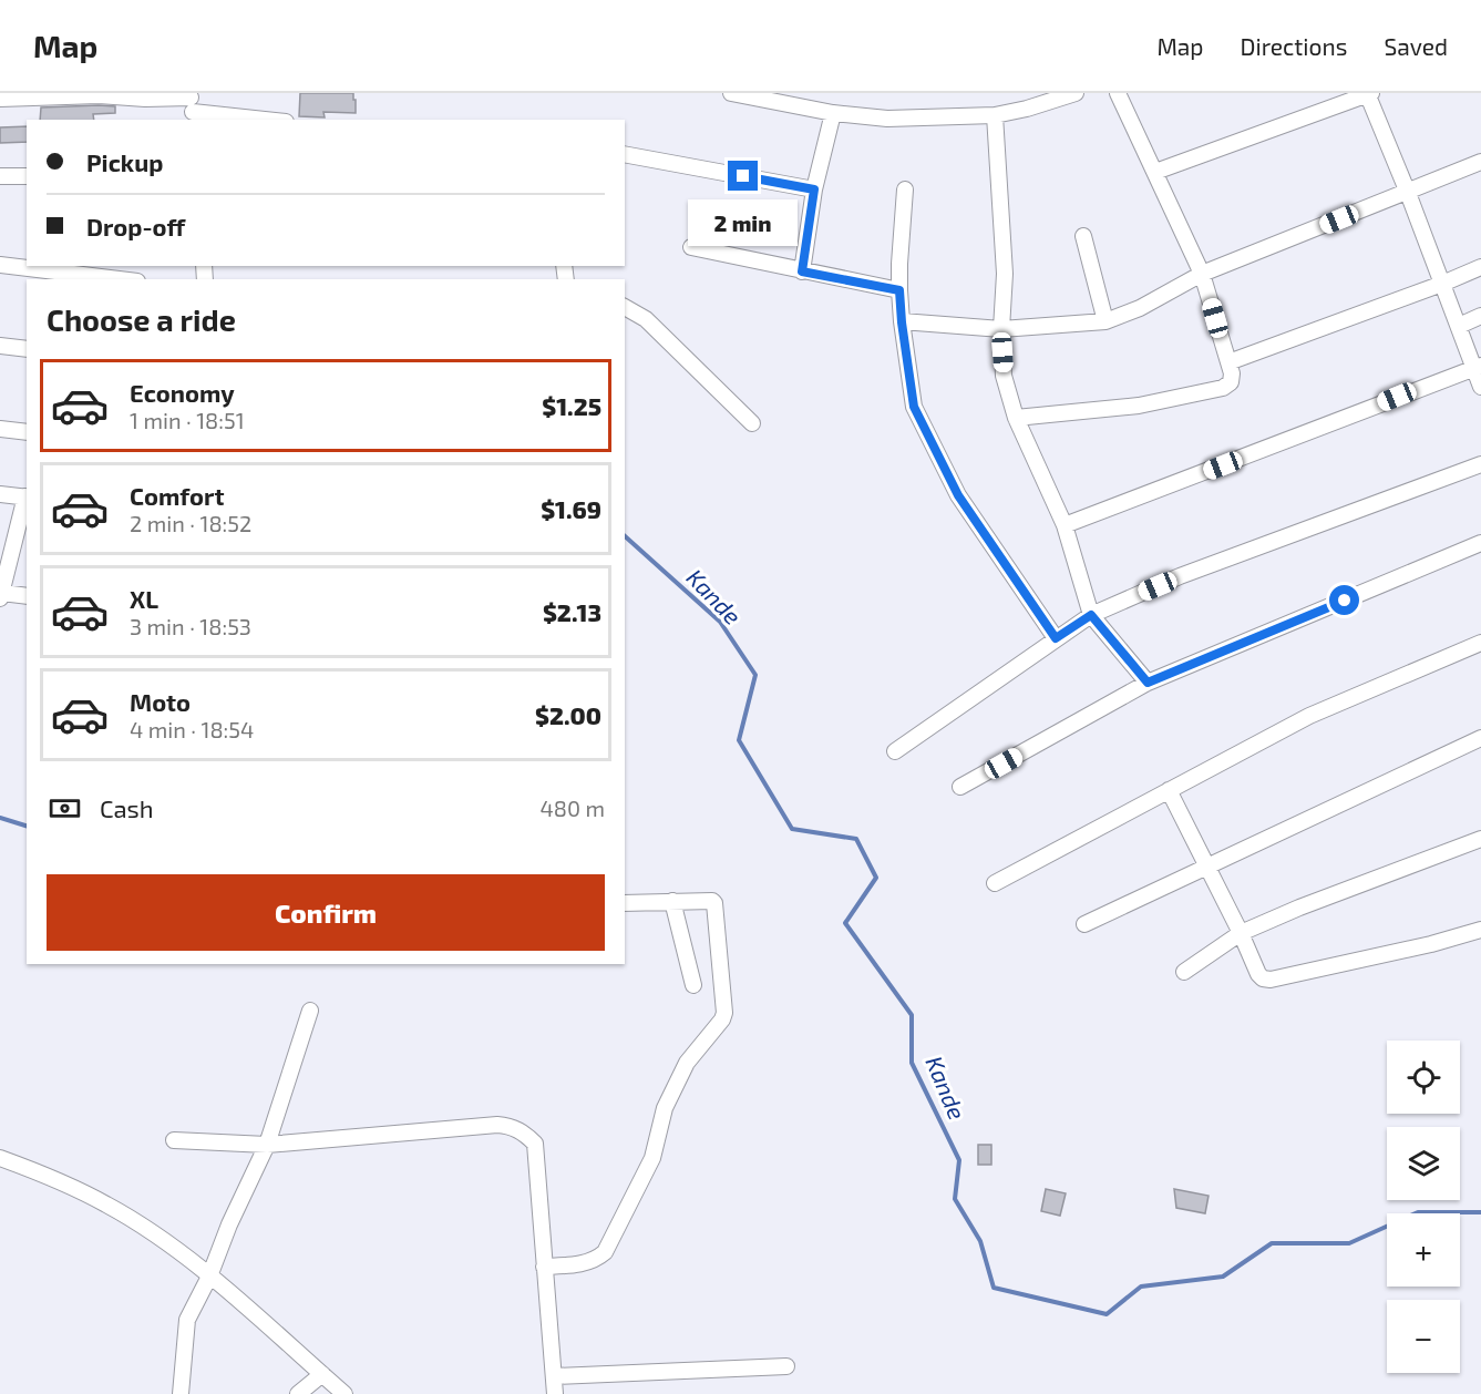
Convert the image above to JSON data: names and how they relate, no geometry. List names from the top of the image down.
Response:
{
  "water": ["Kande"],
  "page": {
    "header": "Map",
    "nav": ["Map", "Directions", "Saved"],
    "banner": ["Pickup", "Drop-off"],
    "bubble": "2 min",
    "heading": "Choose a ride",
    "list": [
      {
        "name": "Economy",
        "note": "1 min · 18:51",
        "value": "$1.25"
      },
      {
        "name": "Comfort",
        "note": "2 min · 18:52",
        "value": "$1.69"
      },
      {
        "name": "XL",
        "note": "3 min · 18:53",
        "value": "$2.13"
      },
      {
        "name": "Moto",
        "note": "4 min · 18:54",
        "value": "$2.00"
      }
    ],
    "pay": ["Cash", "480 m"],
    "buttons": "Confirm",
    "map_buttons": ["+", "−"]
  }
}
